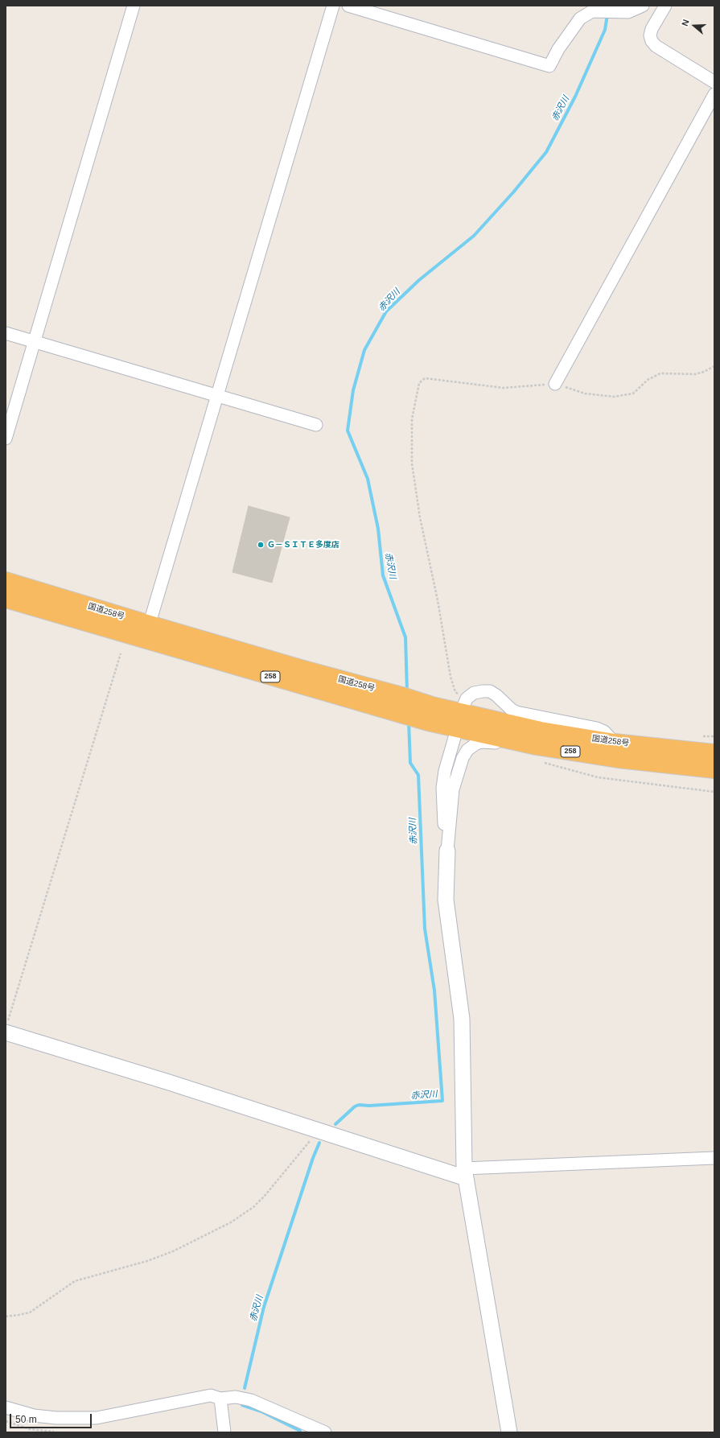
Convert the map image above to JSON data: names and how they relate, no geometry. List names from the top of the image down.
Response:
{
  "streets": {
    "highway": ["国道258号", "258"]
  },
  "water": ["赤沢川"],
  "places": ["Ｇ－ＳＩＴＥ多度店"],
  "scale_bar": "50 m",
  "north": "left"
}
